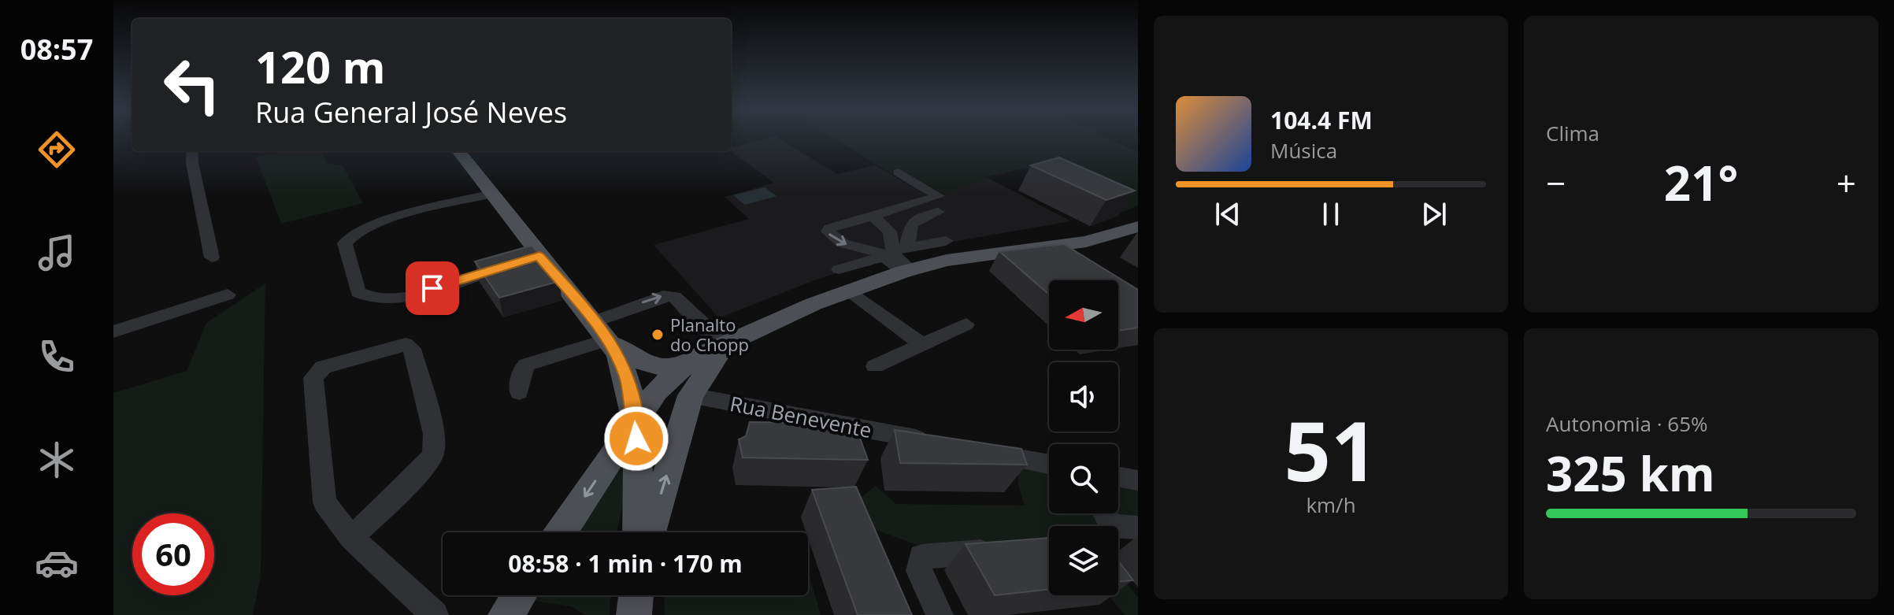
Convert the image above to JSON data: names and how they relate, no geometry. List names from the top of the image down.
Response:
{
  "streets": {
    "street": ["Rua Benevente"]
  },
  "places": ["Planalto do Chopp"],
  "north": "left",
  "page": {
    "tabs": "08:57",
    "tile": [
      "Clima",
      ["51", "km/h"],
      ["Autonomia · 65%", "325 km"]
    ],
    "turn": ["120 m", "Rua General José Neves"],
    "song": ["104.4 FM", "Música"],
    "heat": ["−", "21°", "+"],
    "limit": "60",
    "trip": "08:58 · 1 min · 170 m"
  }
}
